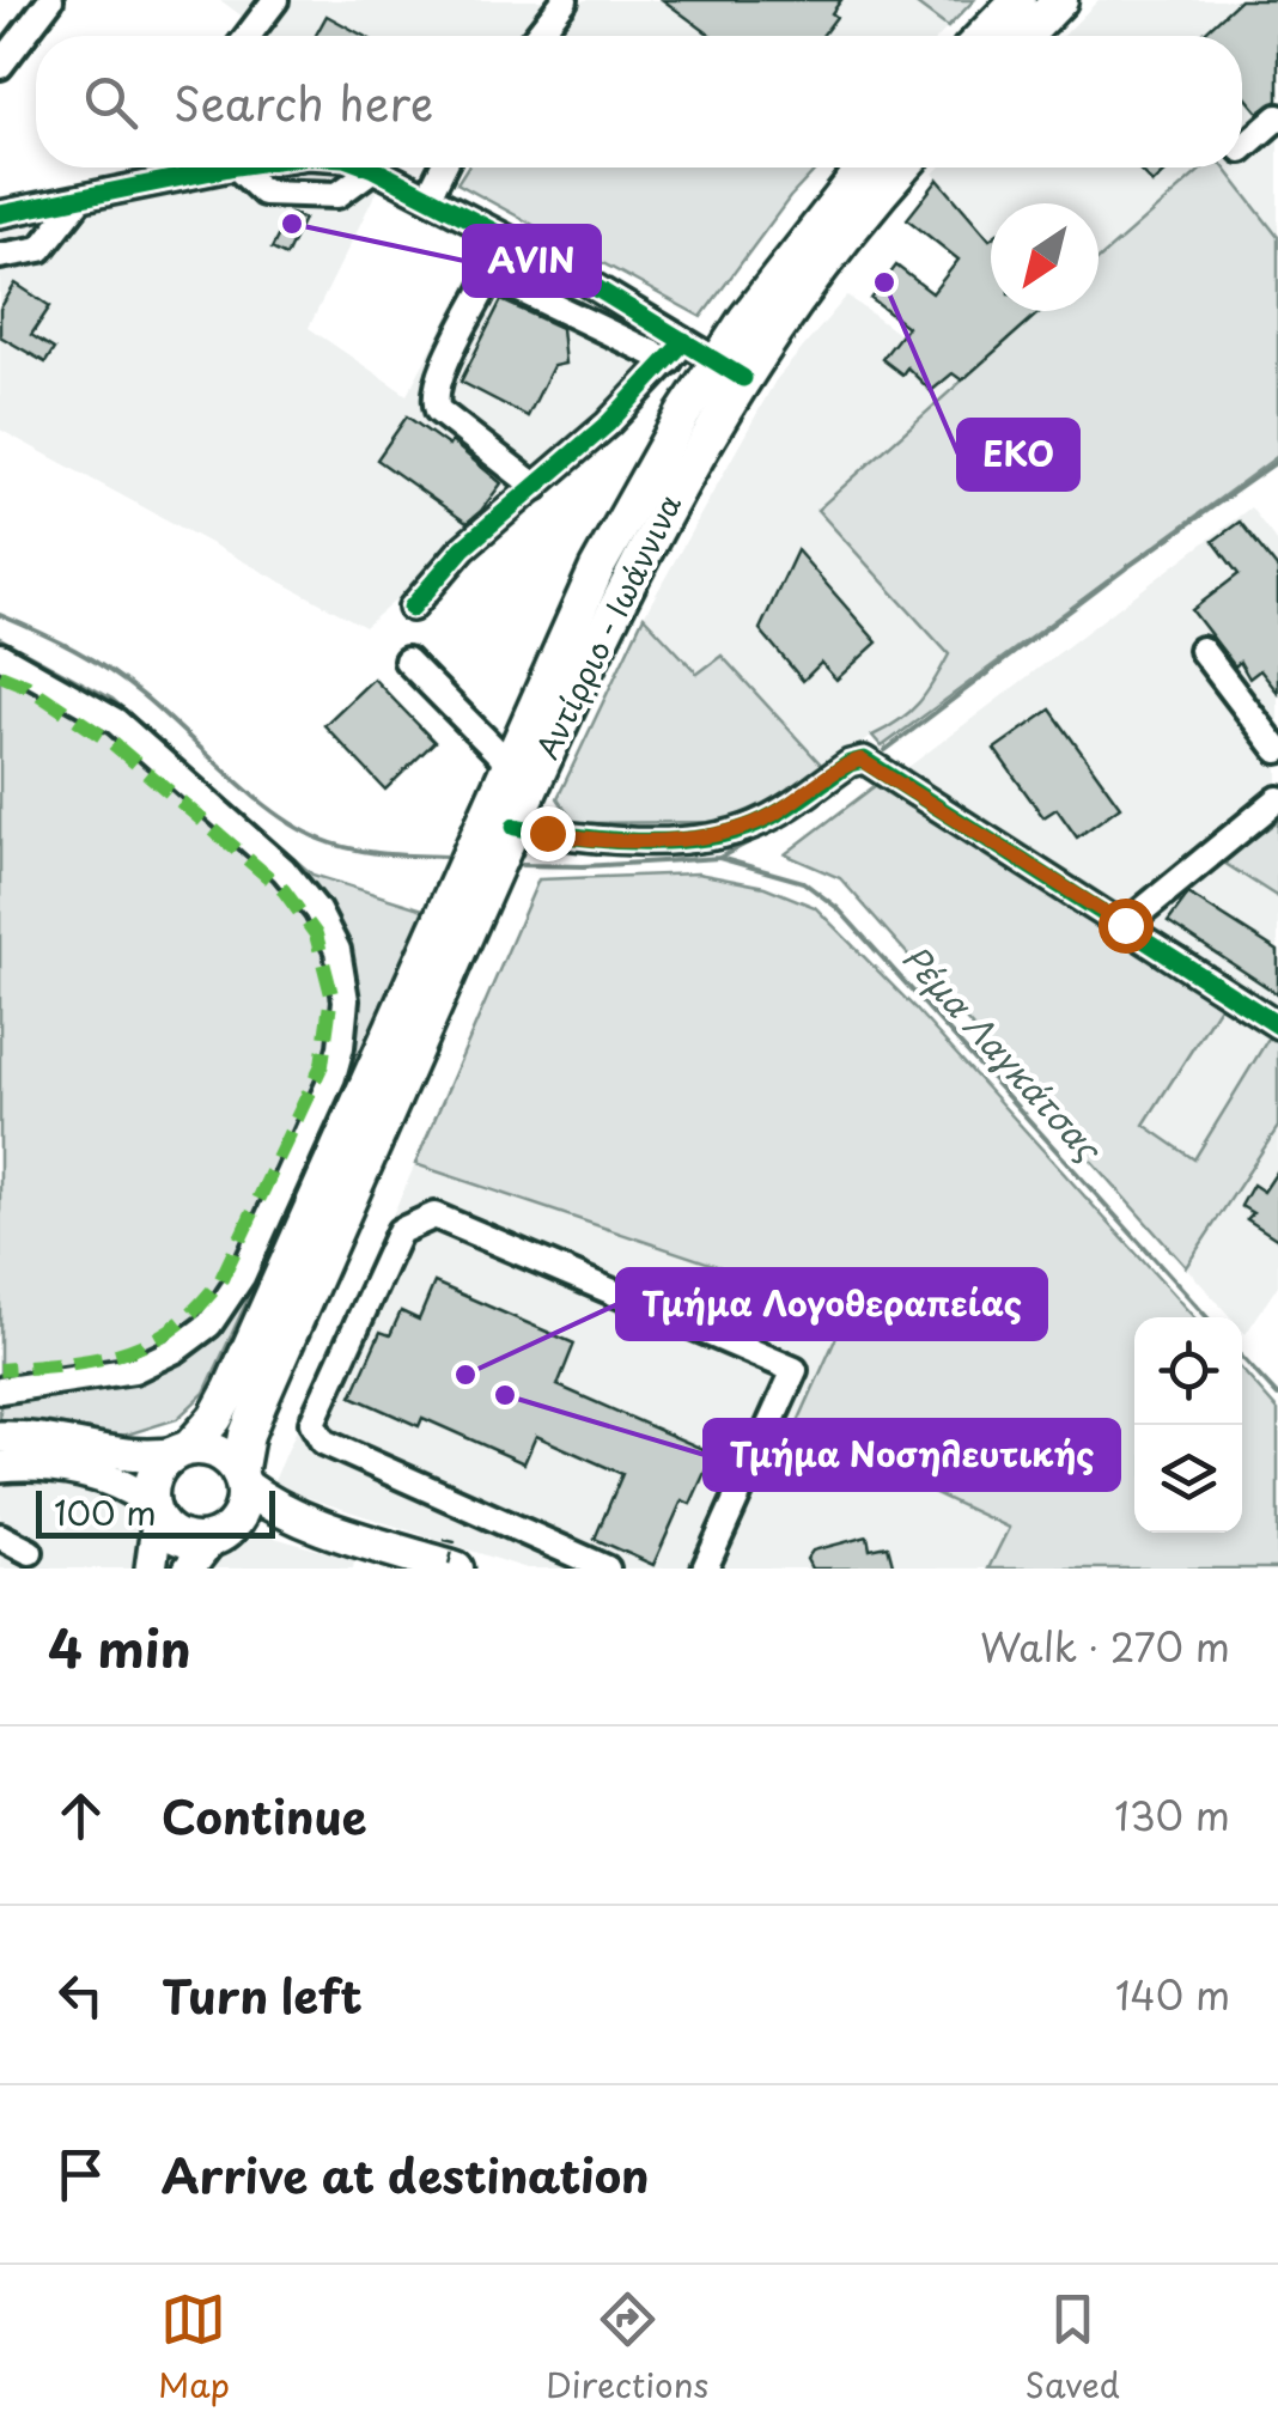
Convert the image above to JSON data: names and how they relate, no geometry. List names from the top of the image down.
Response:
{
  "streets": {
    "highway": ["Αντίρριο - Ιωάννινα"]
  },
  "water": ["Ρέμα Λαγκάτσας"],
  "places": [
    "AVIN",
    "EKO",
    "Τμήμα Λογοθεραπείας",
    "Τμήμα Νοσηλευτικής"
  ],
  "scale_bar": "100 m",
  "north": "bottom left",
  "page": {
    "search": "Search here",
    "scale": "100 m",
    "heading": ["4 min", "Walk · 270 m"],
    "list": [
      ["Continue", "130 m"],
      ["Turn left", "140 m"],
      "Arrive at destination"
    ],
    "nav": ["Map", "Directions", "Saved"]
  }
}
